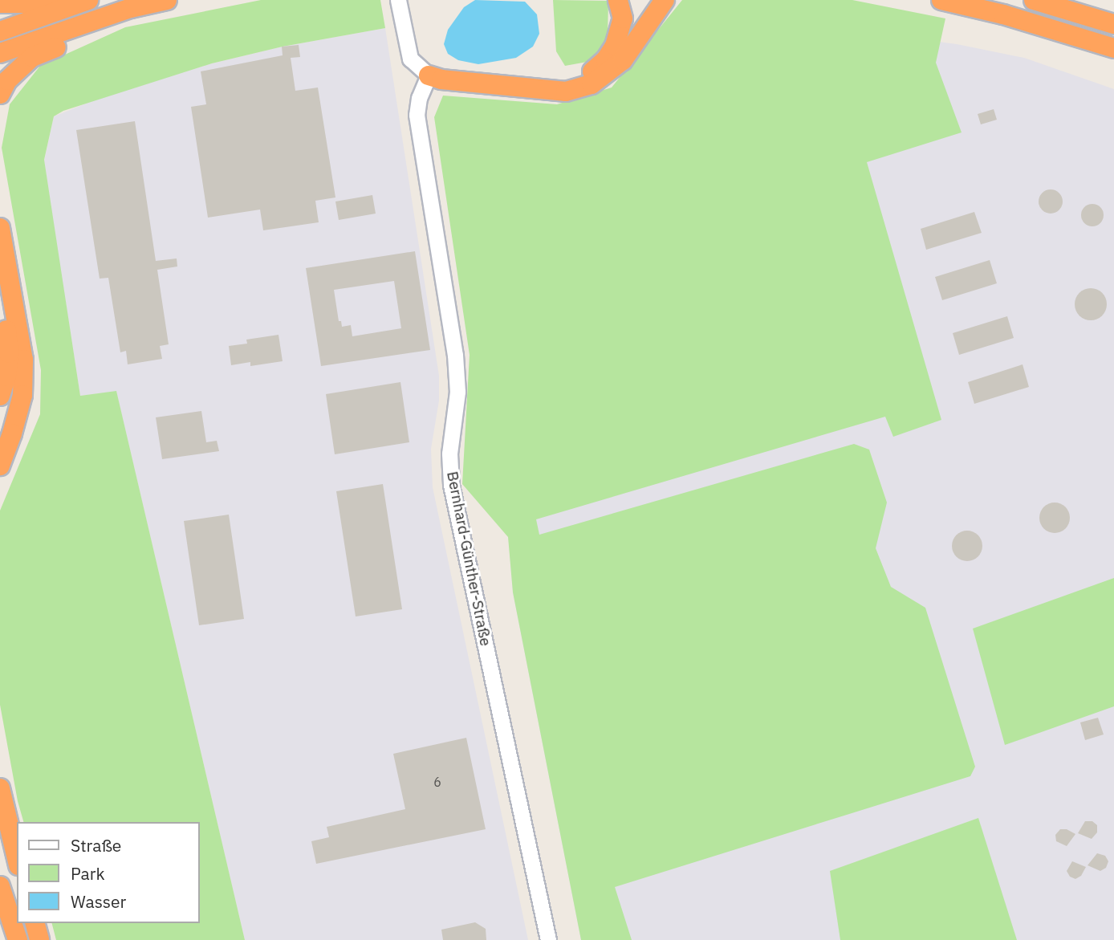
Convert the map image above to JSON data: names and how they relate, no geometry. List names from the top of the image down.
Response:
{
  "streets": {
    "street": ["Bernhard-Günther-Straße"]
  },
  "house_numbers": ["6"],
  "legend": ["Straße", "Park", "Wasser"]
}
